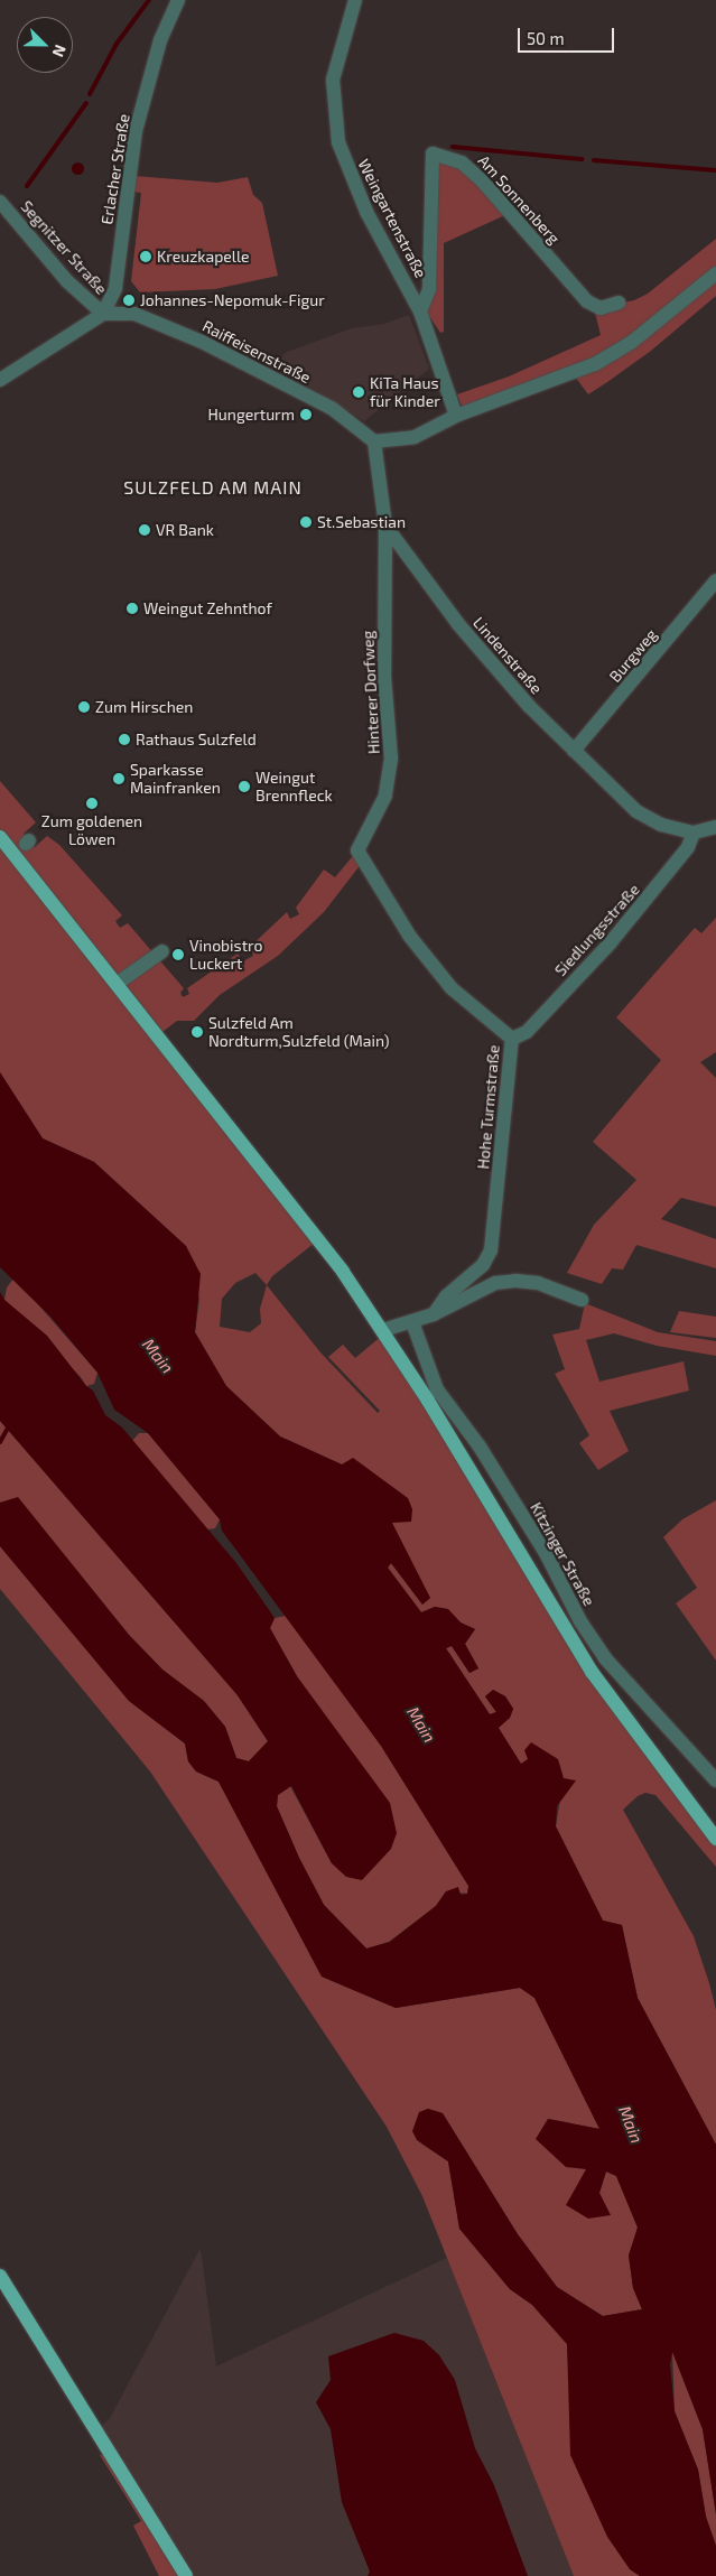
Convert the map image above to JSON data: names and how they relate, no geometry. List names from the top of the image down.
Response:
{
  "streets": {
    "street": [
      "Erlacher Straße",
      "Am Sonnenberg",
      "Weingartenstraße",
      "Segnitzer Straße",
      "Raiffeisenstraße",
      "Lindenstraße",
      "Burgweg",
      "Hinterer Dorfweg",
      "Siedlungsstraße",
      "Hohe Turmstraße",
      "Kitzinger Straße"
    ]
  },
  "crossings": [
    ["Erlacher Straße", "Segnitzer Straße"],
    ["Erlacher Straße", "Raiffeisenstraße"],
    ["Am Sonnenberg", "Weingartenstraße"],
    ["Segnitzer Straße", "Raiffeisenstraße"],
    ["Raiffeisenstraße", "Lindenstraße"],
    ["Lindenstraße", "Burgweg"],
    ["Lindenstraße", "Hinterer Dorfweg"],
    ["Lindenstraße", "Siedlungsstraße"],
    ["Hinterer Dorfweg", "Hohe Turmstraße"],
    ["Siedlungsstraße", "Hohe Turmstraße"]
  ],
  "districts": ["SULZFELD AM MAIN"],
  "water": ["Main"],
  "places": [
    "Kreuzkapelle",
    "Johannes-Nepomuk-Figur",
    "KiTa Haus für Kinder",
    "Hungerturm",
    "St.Sebastian",
    "VR Bank",
    "Weingut Zehnthof",
    "Zum Hirschen",
    "Rathaus Sulzfeld",
    "Sparkasse Mainfranken",
    "Weingut Brennfleck",
    "Zum goldenen Löwen",
    "Vinobistro Luckert",
    "Sulzfeld Am Nordturm,Sulzfeld (Main)"
  ],
  "scale_bar": "50 m",
  "north": "bottom right"
}
